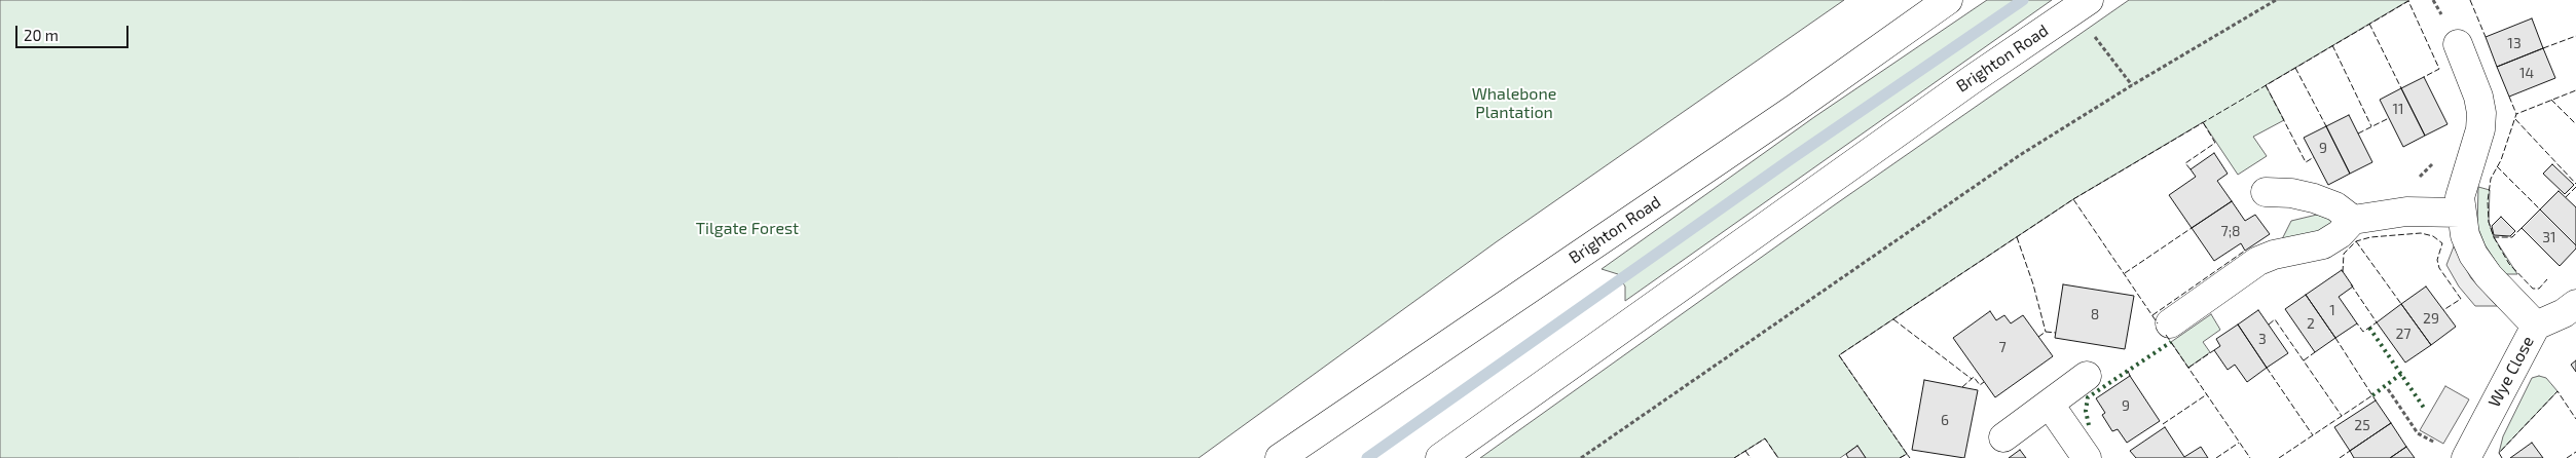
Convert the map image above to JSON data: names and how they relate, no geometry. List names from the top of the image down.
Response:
{
  "streets": {
    "main road": ["Brighton Road", "Wye Close"]
  },
  "parks": ["Whalebone Plantation", "Tilgate Forest"],
  "house_numbers": [
    "13",
    "14",
    "11",
    "9",
    "7;8",
    "31",
    "1",
    "8",
    "29",
    "2",
    "27",
    "3",
    "7",
    "9",
    "6",
    "25"
  ],
  "scale_bar": "20 m"
}
